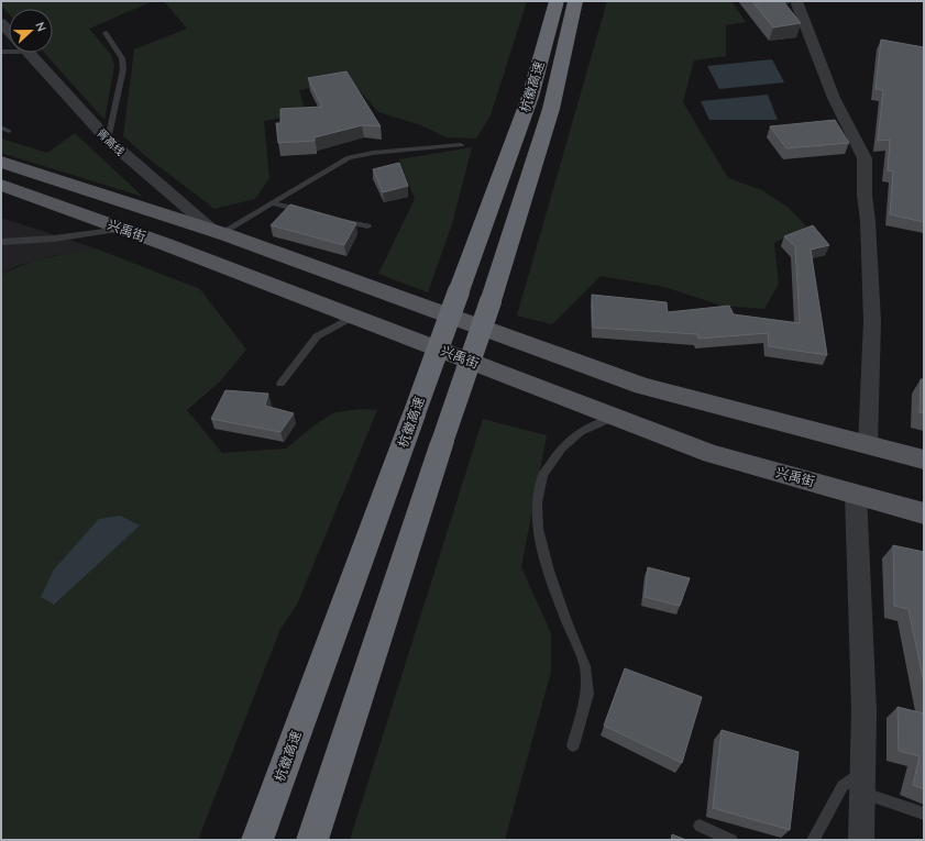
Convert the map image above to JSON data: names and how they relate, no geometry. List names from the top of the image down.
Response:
{
  "streets": {
    "highway": ["杭徽高速"],
    "main road": ["兴禹街"],
    "street": ["胥高线"]
  },
  "crossings": [
    ["胥高线", "兴禹街"]
  ],
  "north": "right"
}
